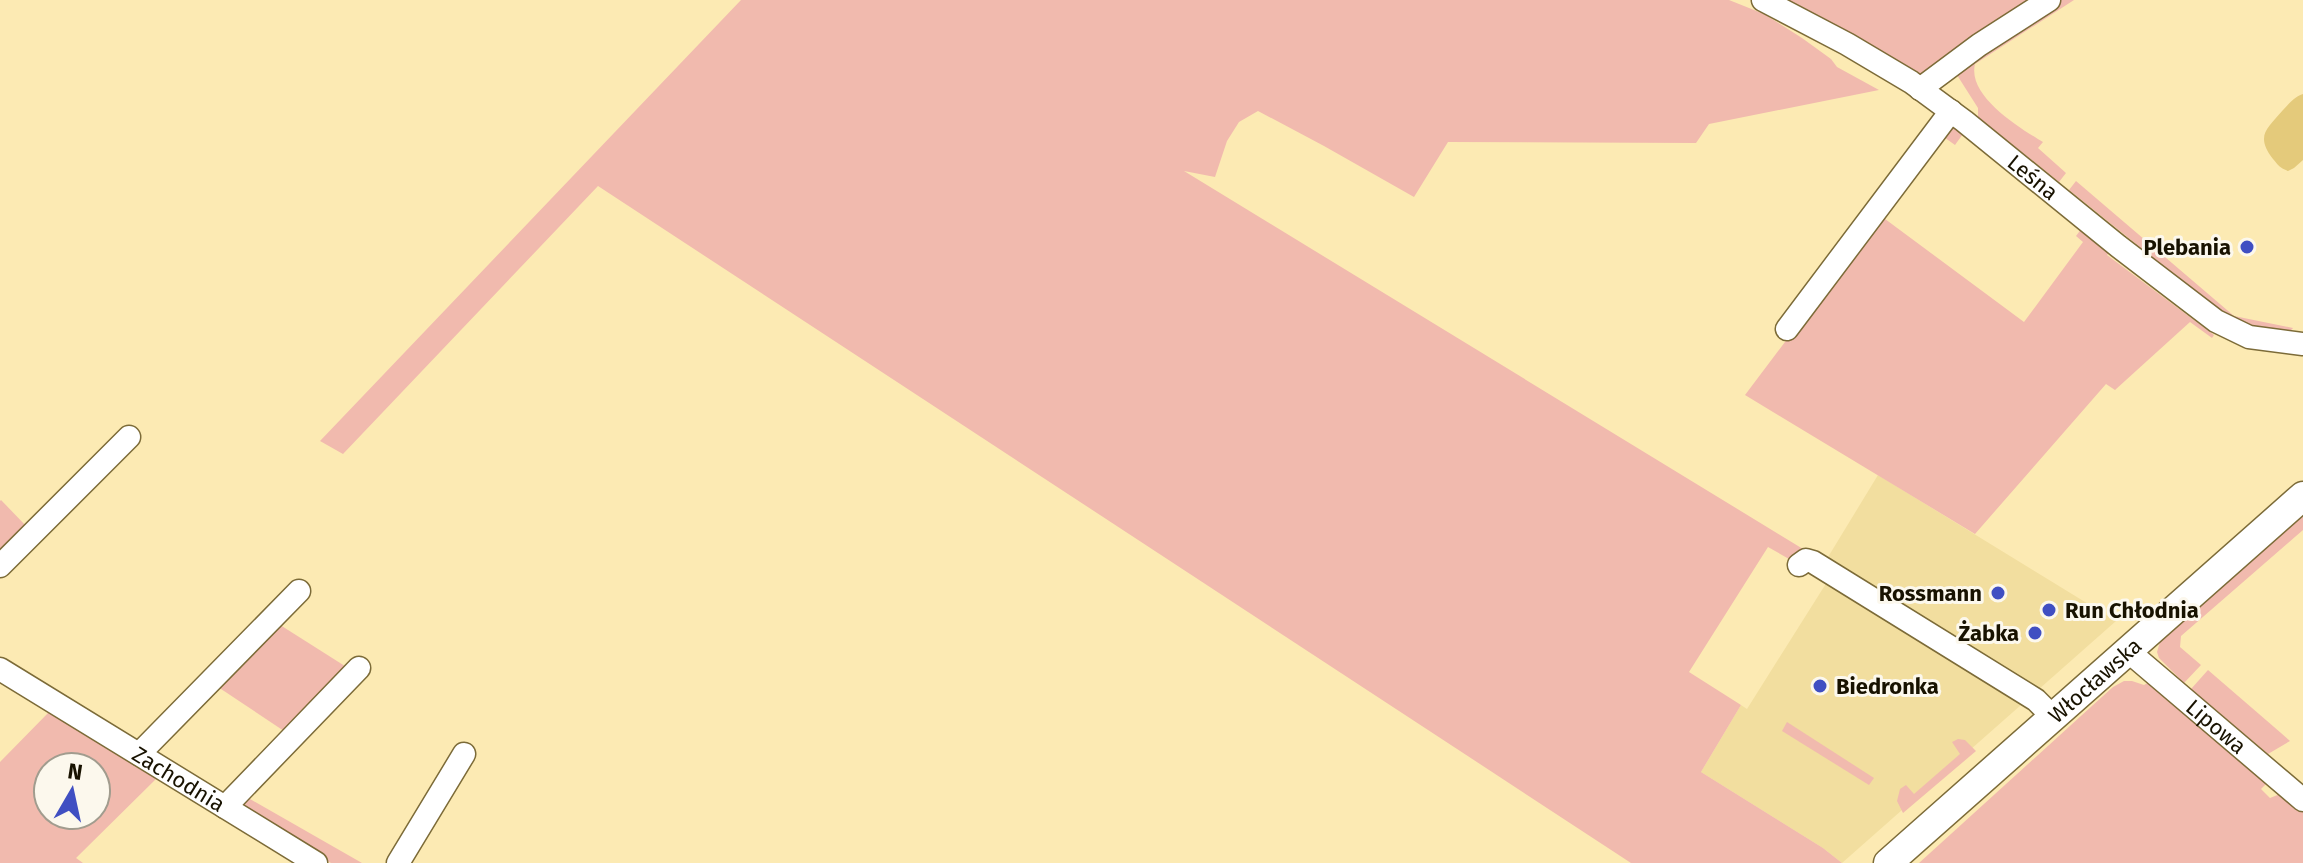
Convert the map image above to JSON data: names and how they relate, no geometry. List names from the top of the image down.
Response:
{
  "streets": {
    "main road": ["Włocławska"],
    "street": ["Leśna", "Lipowa", "Zachodnia"]
  },
  "crossings": [
    ["Włocławska", "Lipowa"]
  ],
  "places": [
    "Plebania",
    "Rossmann",
    "Run Chłodnia",
    "Żabka",
    "Biedronka"
  ],
  "north": "top"
}
